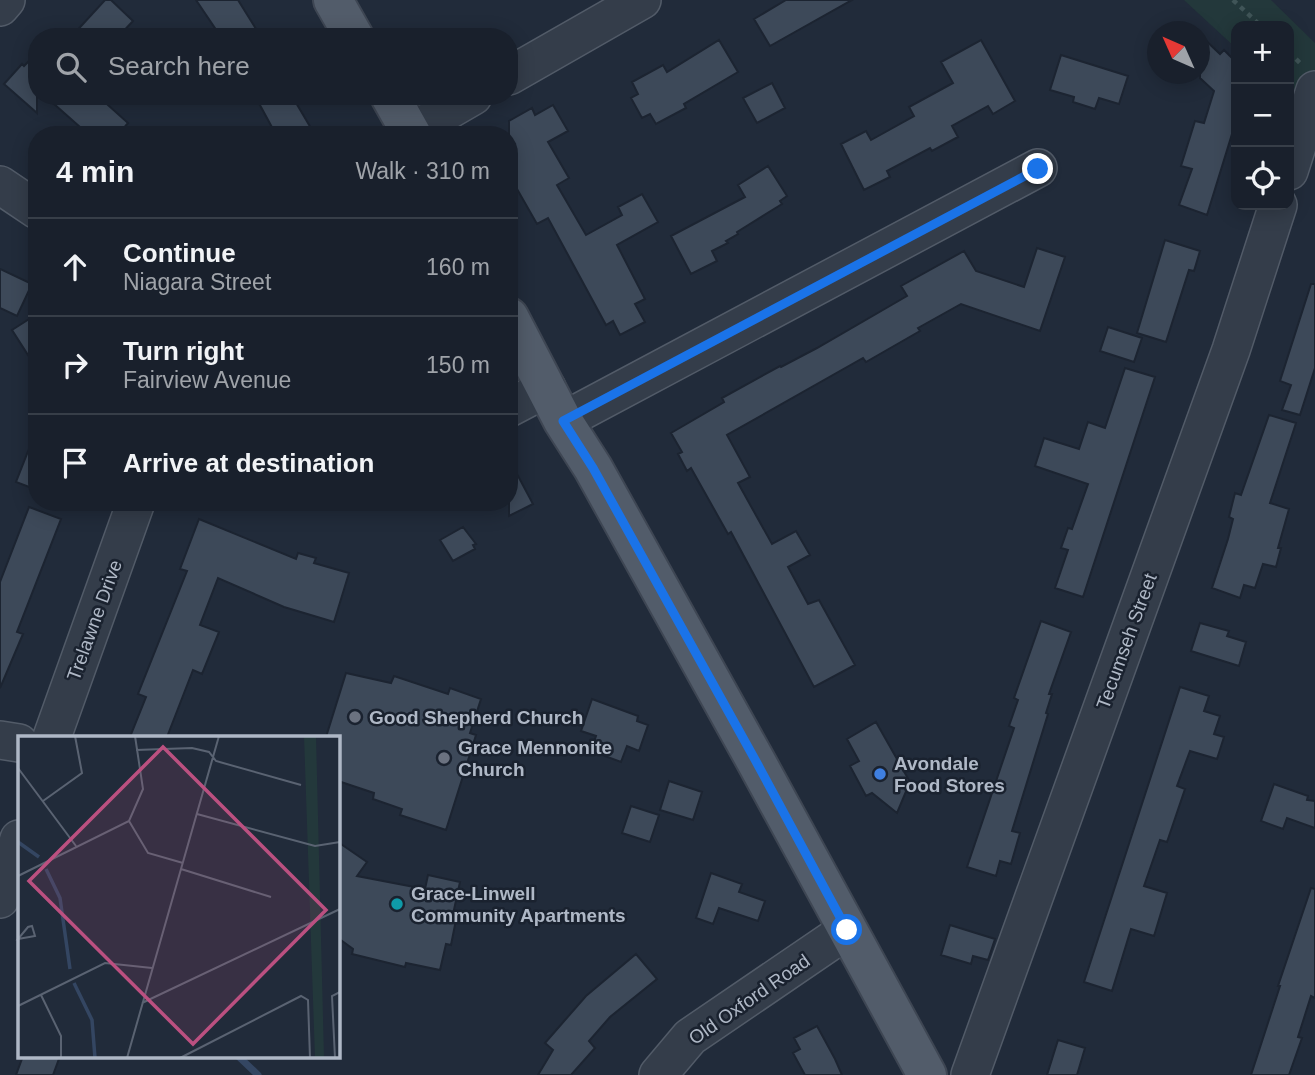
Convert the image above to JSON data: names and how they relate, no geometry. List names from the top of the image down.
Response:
{
  "streets": {
    "street": ["Trelawne Drive", "Tecumseh Street", "Old Oxford Road"]
  },
  "places": [
    "Good Shepherd Church",
    "Grace Mennonite Church",
    "Avondale Food Stores",
    "Grace-Linwell Community Apartments"
  ],
  "north": "top left",
  "page": {
    "map_buttons": ["+", "−"],
    "search": "Search here",
    "heading": ["4 min", "Walk · 310 m"],
    "list": [
      ["Continue", "Niagara Street", "160 m"],
      ["Turn right", "Fairview Avenue", "150 m"],
      "Arrive at destination"
    ]
  }
}
